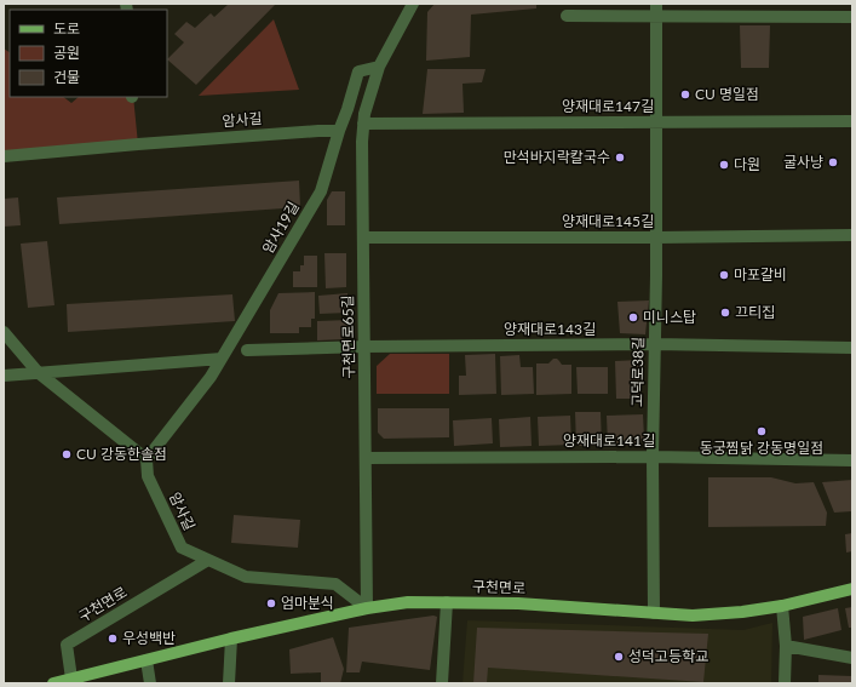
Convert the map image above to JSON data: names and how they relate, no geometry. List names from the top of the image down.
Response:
{
  "streets": {
    "main road": ["구천면로"],
    "street": [
      "양재대로147길",
      "암사길",
      "양재대로145길",
      "암사19길",
      "양재대로143길",
      "구천면로65길",
      "고덕로38길",
      "양재대로141길"
    ]
  },
  "crossings": [
    ["양재대로147길", "구천면로65길"],
    ["양재대로147길", "고덕로38길"],
    ["암사길", "암사19길"],
    ["암사길", "구천면로65길"],
    ["암사길", "구천면로"],
    ["양재대로145길", "구천면로65길"],
    ["양재대로145길", "고덕로38길"],
    ["암사19길", "구천면로65길"],
    ["양재대로143길", "구천면로65길"],
    ["양재대로143길", "고덕로38길"],
    ["구천면로65길", "양재대로141길"],
    ["구천면로65길", "구천면로"],
    ["고덕로38길", "양재대로141길"],
    ["고덕로38길", "구천면로"]
  ],
  "places": [
    "CU 명일점",
    "만석바지락칼국수",
    "굴사냥",
    "다원",
    "마포갈비",
    "끄티집",
    "미니스탑",
    "동궁찜닭 강동명일점",
    "CU 강동한솔점",
    "엄마분식",
    "우성백반",
    "성덕고등학교"
  ],
  "legend": ["도로", "공원", "건물"]
}
